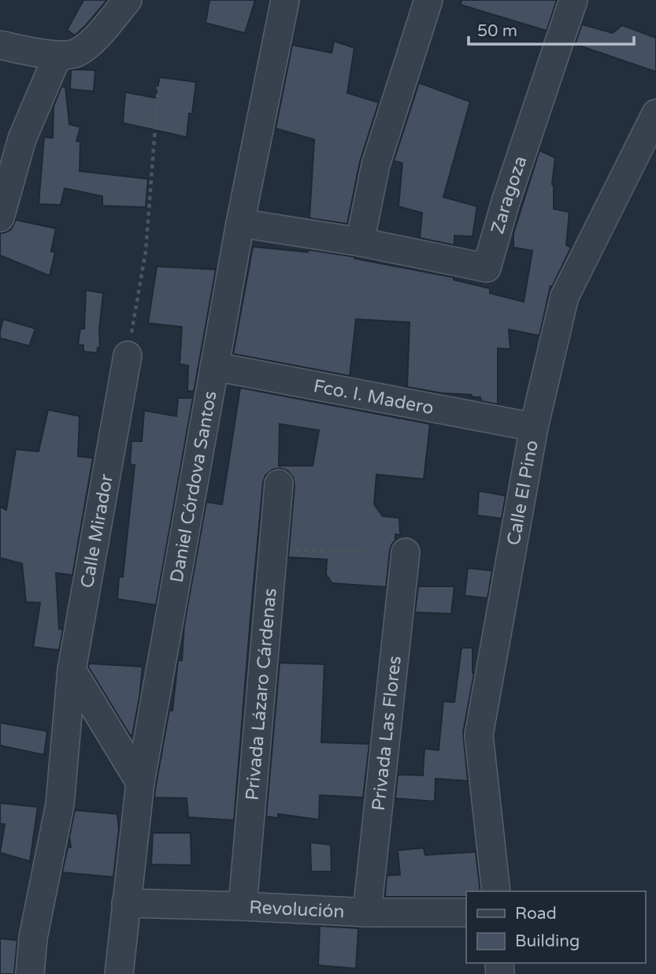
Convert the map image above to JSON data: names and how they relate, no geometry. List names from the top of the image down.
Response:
{
  "streets": {
    "street": [
      "Zaragoza",
      "Fco. I. Madero",
      "Daniel Córdova Santos",
      "Calle El Pino",
      "Calle Mirador",
      "Privada Lázaro Cárdenas",
      "Privada Las Flores",
      "Revolución"
    ]
  },
  "crossings": [
    ["Zaragoza", "Daniel Córdova Santos"],
    ["Fco. I. Madero", "Daniel Córdova Santos"],
    ["Fco. I. Madero", "Calle El Pino"],
    ["Daniel Córdova Santos", "Revolución"],
    ["Privada Lázaro Cárdenas", "Revolución"],
    ["Privada Las Flores", "Revolución"]
  ],
  "legend": ["Road", "Building"],
  "scale_bar": "50 m"
}
